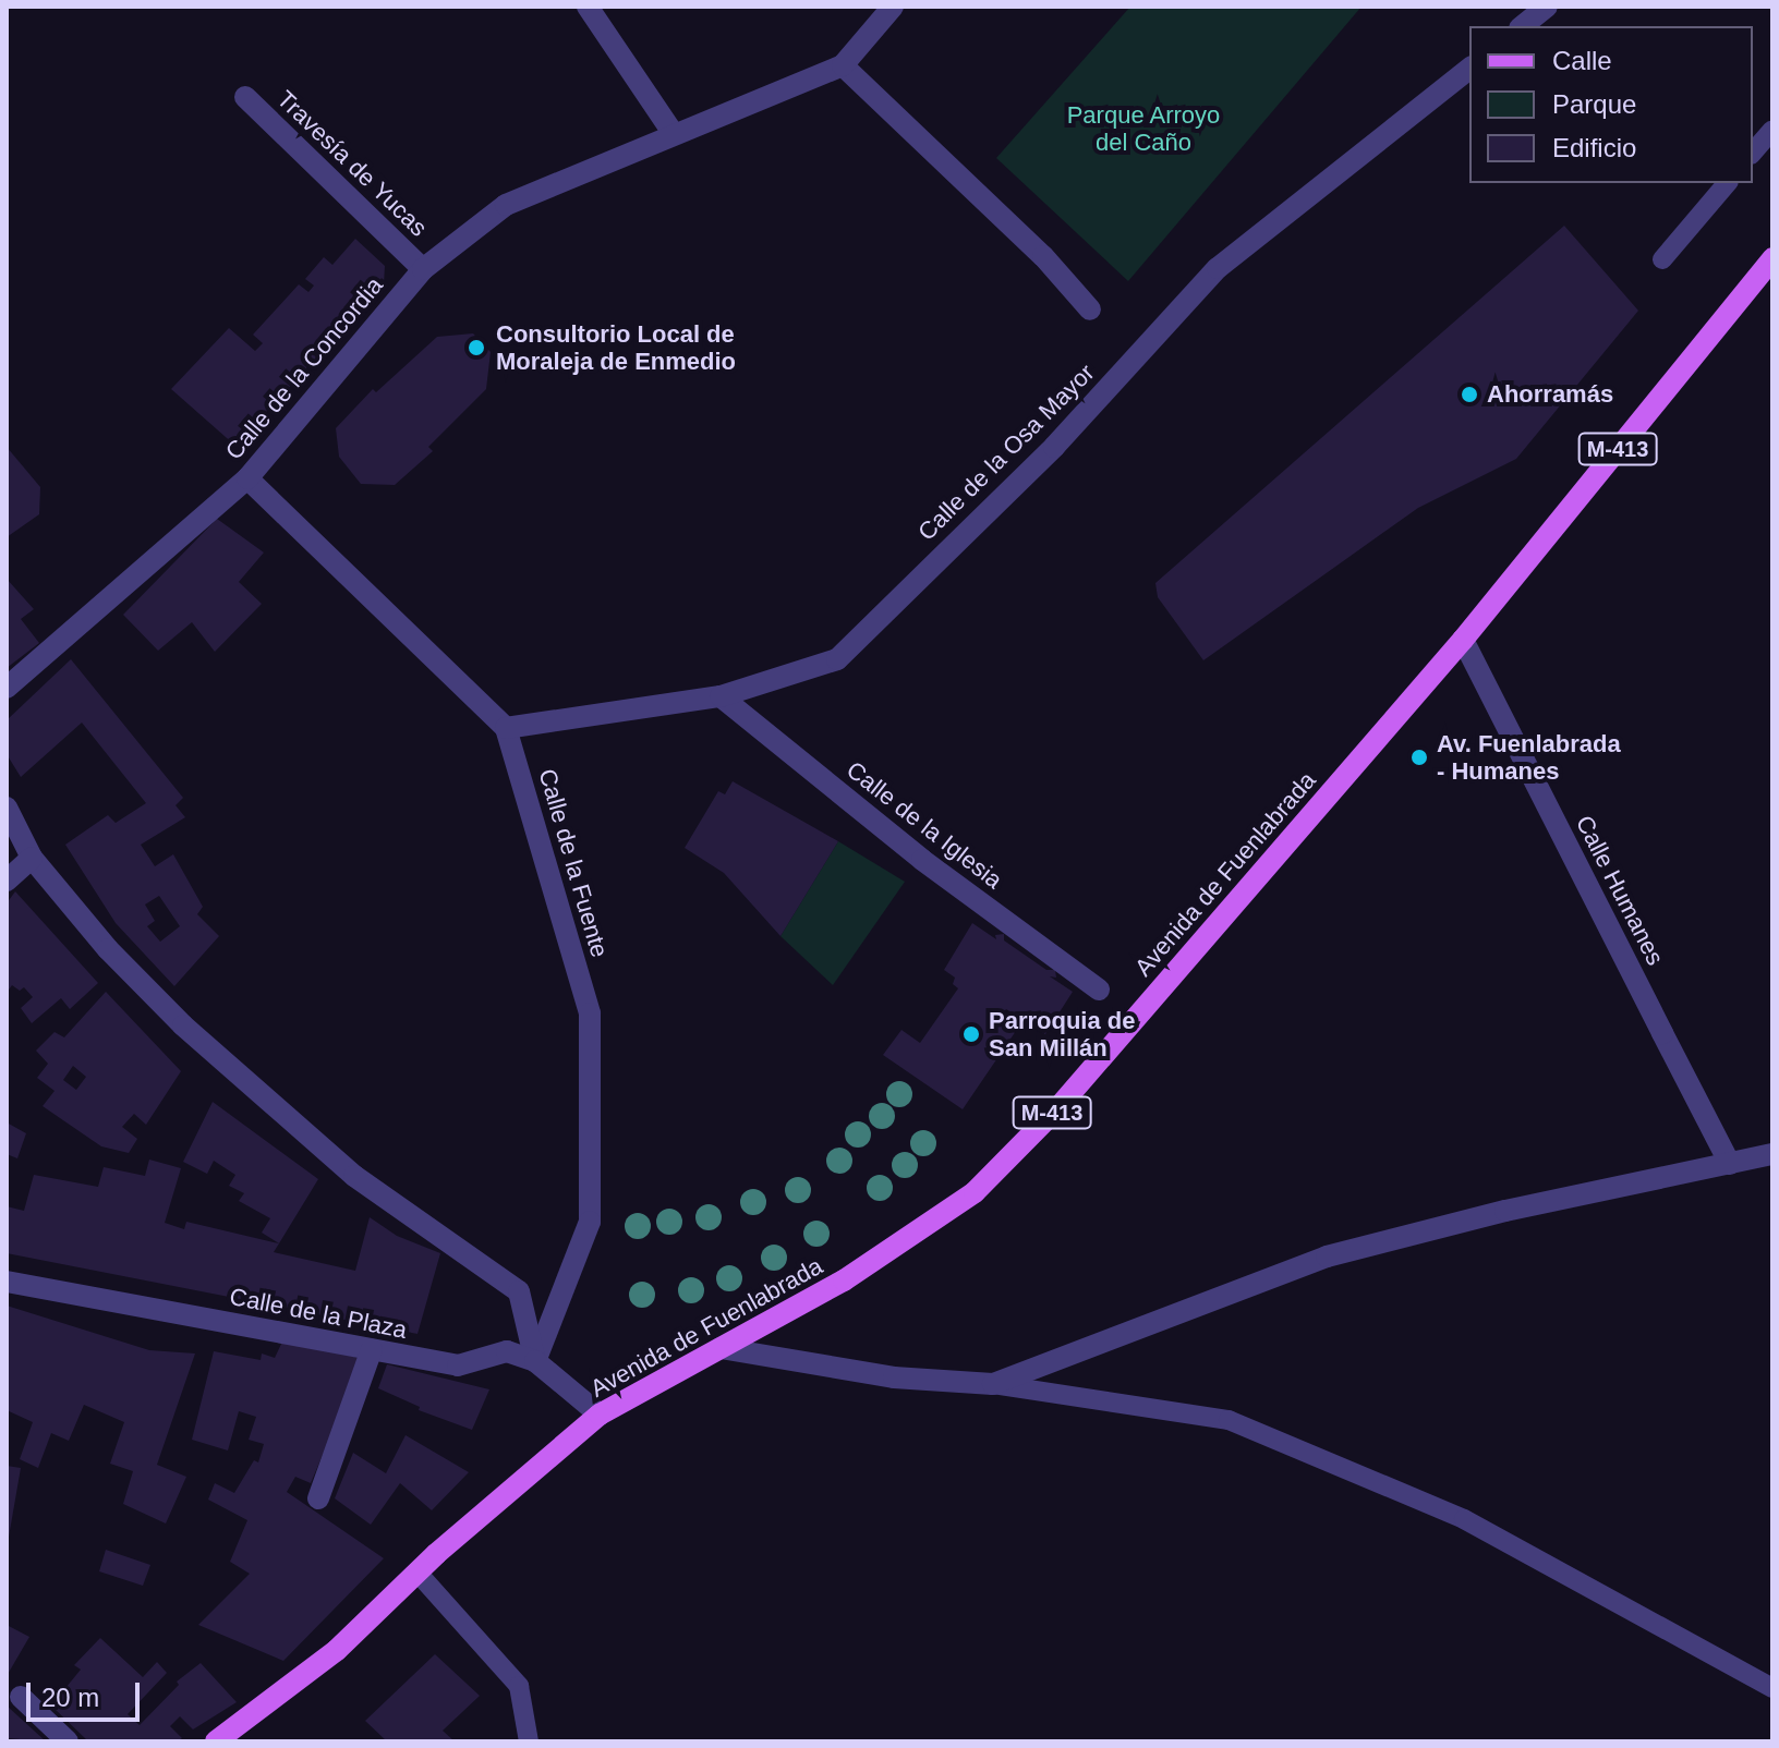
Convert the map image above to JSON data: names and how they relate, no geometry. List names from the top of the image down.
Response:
{
  "streets": {
    "main road": ["M-413", "Avenida de Fuenlabrada"],
    "street": [
      "Travesía de Yucas",
      "Calle de la Concordia",
      "Calle de la Osa Mayor",
      "Calle de la Iglesia",
      "Calle de la Fuente",
      "Calle Humanes",
      "Calle de la Plaza"
    ]
  },
  "crossings": [
    ["Travesía de Yucas", "Calle de la Concordia"],
    ["Calle de la Concordia", "Calle de la Fuente"],
    ["Calle de la Osa Mayor", "Calle de la Iglesia"],
    ["Calle de la Osa Mayor", "Calle de la Fuente"],
    ["Calle de la Fuente", "Calle de la Plaza"],
    ["Avenida de Fuenlabrada", "Calle Humanes"]
  ],
  "parks": ["Parque Arroyo del Caño"],
  "places": [
    "Consultorio Local de Moraleja de Enmedio",
    "Ahorramás",
    "Av. Fuenlabrada - Humanes",
    "Parroquia de San Millán"
  ],
  "legend": ["Calle", "Parque", "Edificio"],
  "scale_bar": "20 m"
}
